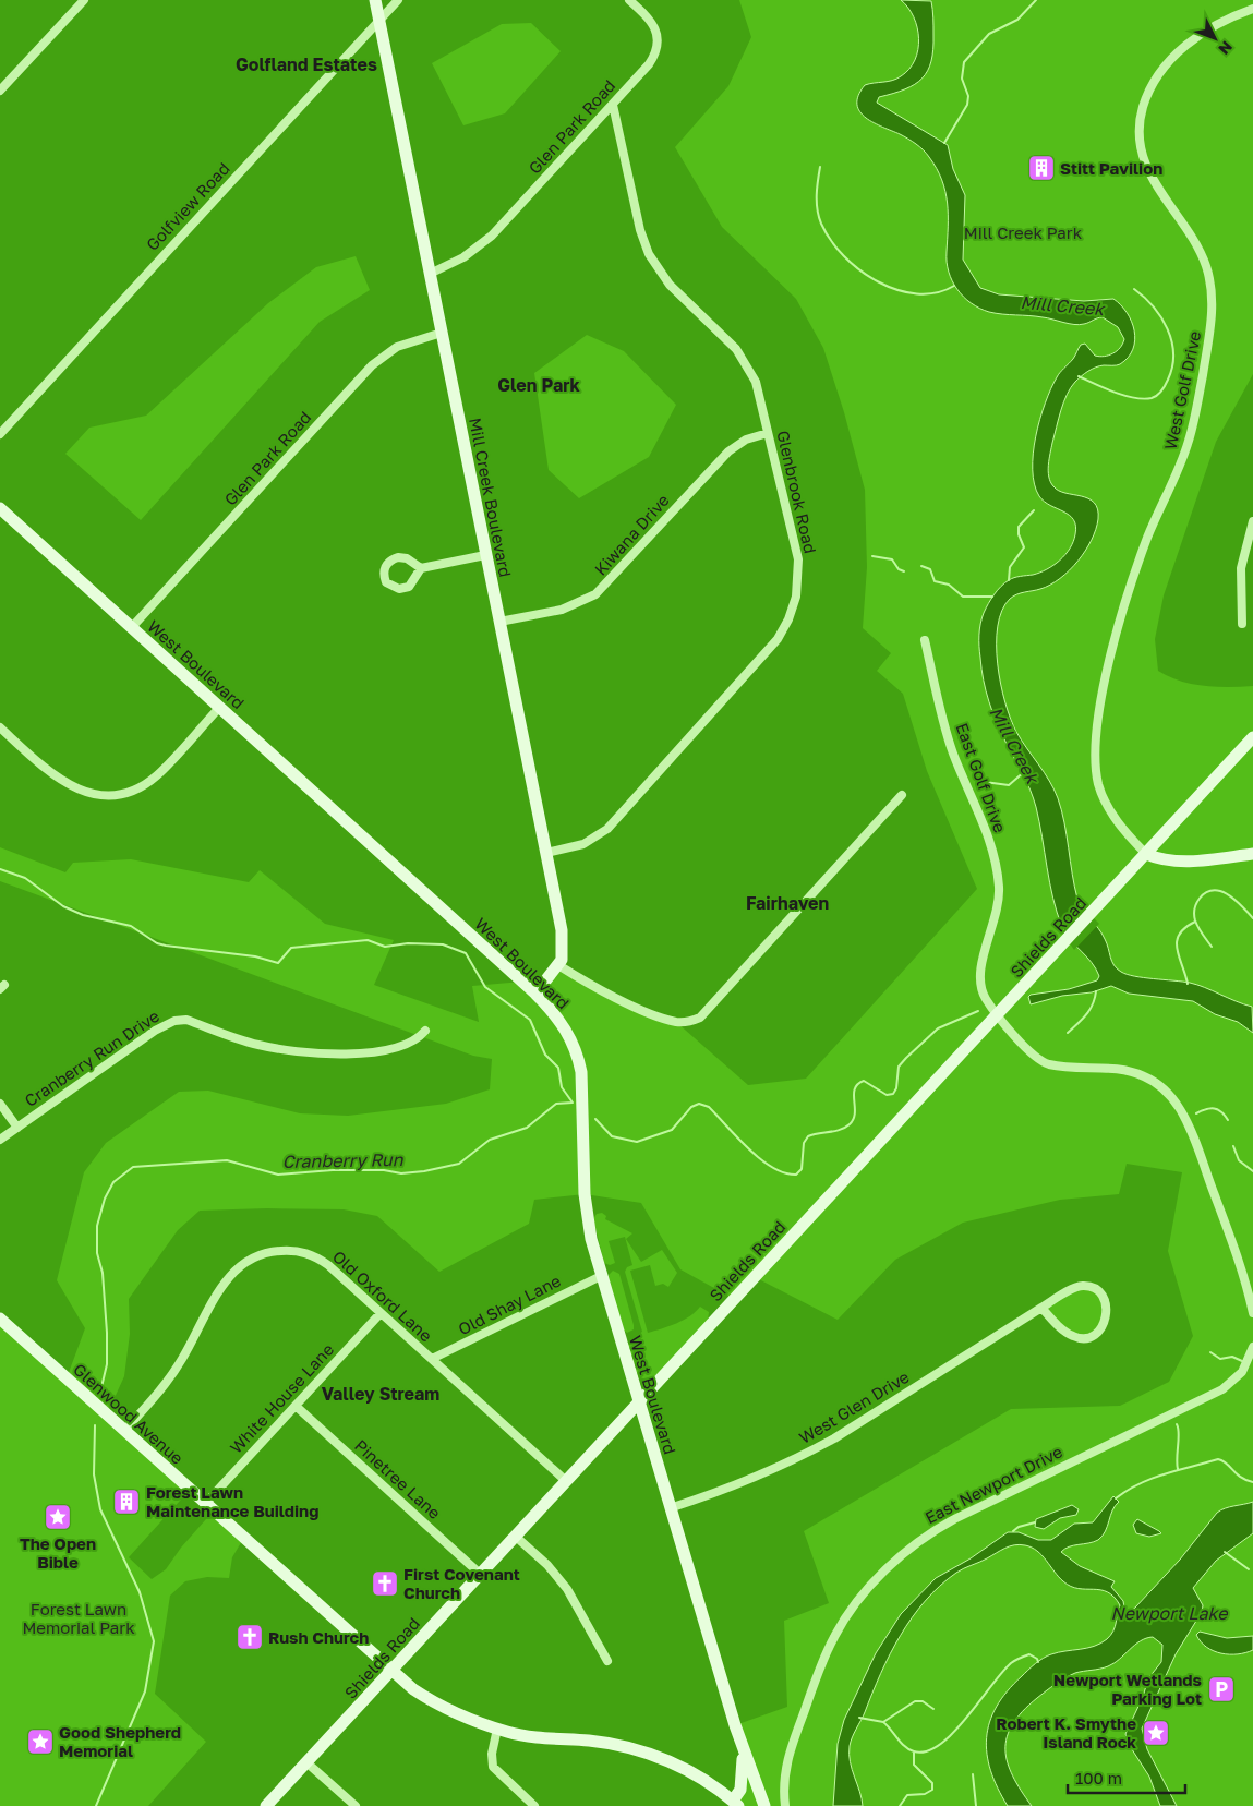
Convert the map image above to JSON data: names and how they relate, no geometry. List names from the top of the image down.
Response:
{
  "streets": {
    "street": [
      "Glen Park Road",
      "Golfview Road",
      "West Golf Drive",
      "Glenbrook Road",
      "Mill Creek Boulevard",
      "Kiwana Drive",
      "West Boulevard",
      "East Golf Drive",
      "Shields Road",
      "Cranberry Run Drive",
      "Old Oxford Lane",
      "Old Shay Lane",
      "White House Lane",
      "West Glen Drive",
      "Glenwood Avenue",
      "Pinetree Lane",
      "East Newport Drive"
    ]
  },
  "crossings": [
    ["Glen Park Road", "Glenbrook Road"],
    ["Glen Park Road", "Mill Creek Boulevard"],
    ["Glen Park Road", "West Boulevard"],
    ["Golfview Road", "Mill Creek Boulevard"],
    ["West Golf Drive", "Shields Road"],
    ["Glenbrook Road", "Mill Creek Boulevard"],
    ["Glenbrook Road", "Kiwana Drive"],
    ["Mill Creek Boulevard", "Kiwana Drive"],
    ["West Boulevard", "Shields Road"],
    ["West Boulevard", "Old Shay Lane"],
    ["West Boulevard", "West Glen Drive"],
    ["West Boulevard", "Glenwood Avenue"],
    ["East Golf Drive", "Shields Road"],
    ["Shields Road", "Old Oxford Lane"],
    ["Shields Road", "Glenwood Avenue"],
    ["Shields Road", "Pinetree Lane"],
    ["Old Oxford Lane", "Old Shay Lane"],
    ["Old Oxford Lane", "White House Lane"],
    ["Old Oxford Lane", "Glenwood Avenue"],
    ["White House Lane", "Glenwood Avenue"],
    ["White House Lane", "Pinetree Lane"]
  ],
  "districts": [
    "Golfland Estates",
    "Glen Park",
    "Fairhaven",
    "Valley Stream"
  ],
  "water": ["Mill Creek", "Cranberry Run", "Newport Lake"],
  "parks": ["Mill Creek Park", "Forest Lawn Memorial Park"],
  "places": {
    "building": ["Stitt Pavilion", "Forest Lawn Maintenance Building"],
    "place": ["The Open Bible", "Robert K. Smythe Island Rock", "Good Shepherd Memorial"],
    "church": ["First Covenant Church", "Rush Church"],
    "parking": ["Newport Wetlands Parking Lot"]
  },
  "scale_bar": "100 m",
  "north": "bottom right"
}
